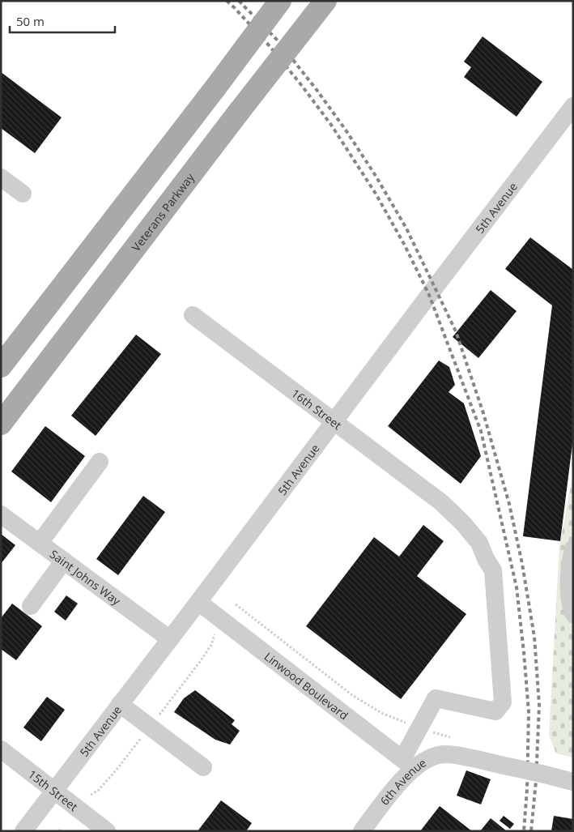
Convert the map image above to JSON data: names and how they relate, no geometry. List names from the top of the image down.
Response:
{
  "streets": {
    "main road": ["Veterans Parkway"],
    "street": [
      "5th Avenue",
      "16th Street",
      "Saint Johns Way",
      "Linwood Boulevard",
      "6th Avenue",
      "15th Street"
    ]
  },
  "crossings": [
    ["5th Avenue", "16th Street"],
    ["5th Avenue", "Saint Johns Way"],
    ["5th Avenue", "Linwood Boulevard"],
    ["5th Avenue", "15th Street"],
    ["Linwood Boulevard", "6th Avenue"]
  ],
  "scale_bar": "50 m"
}
